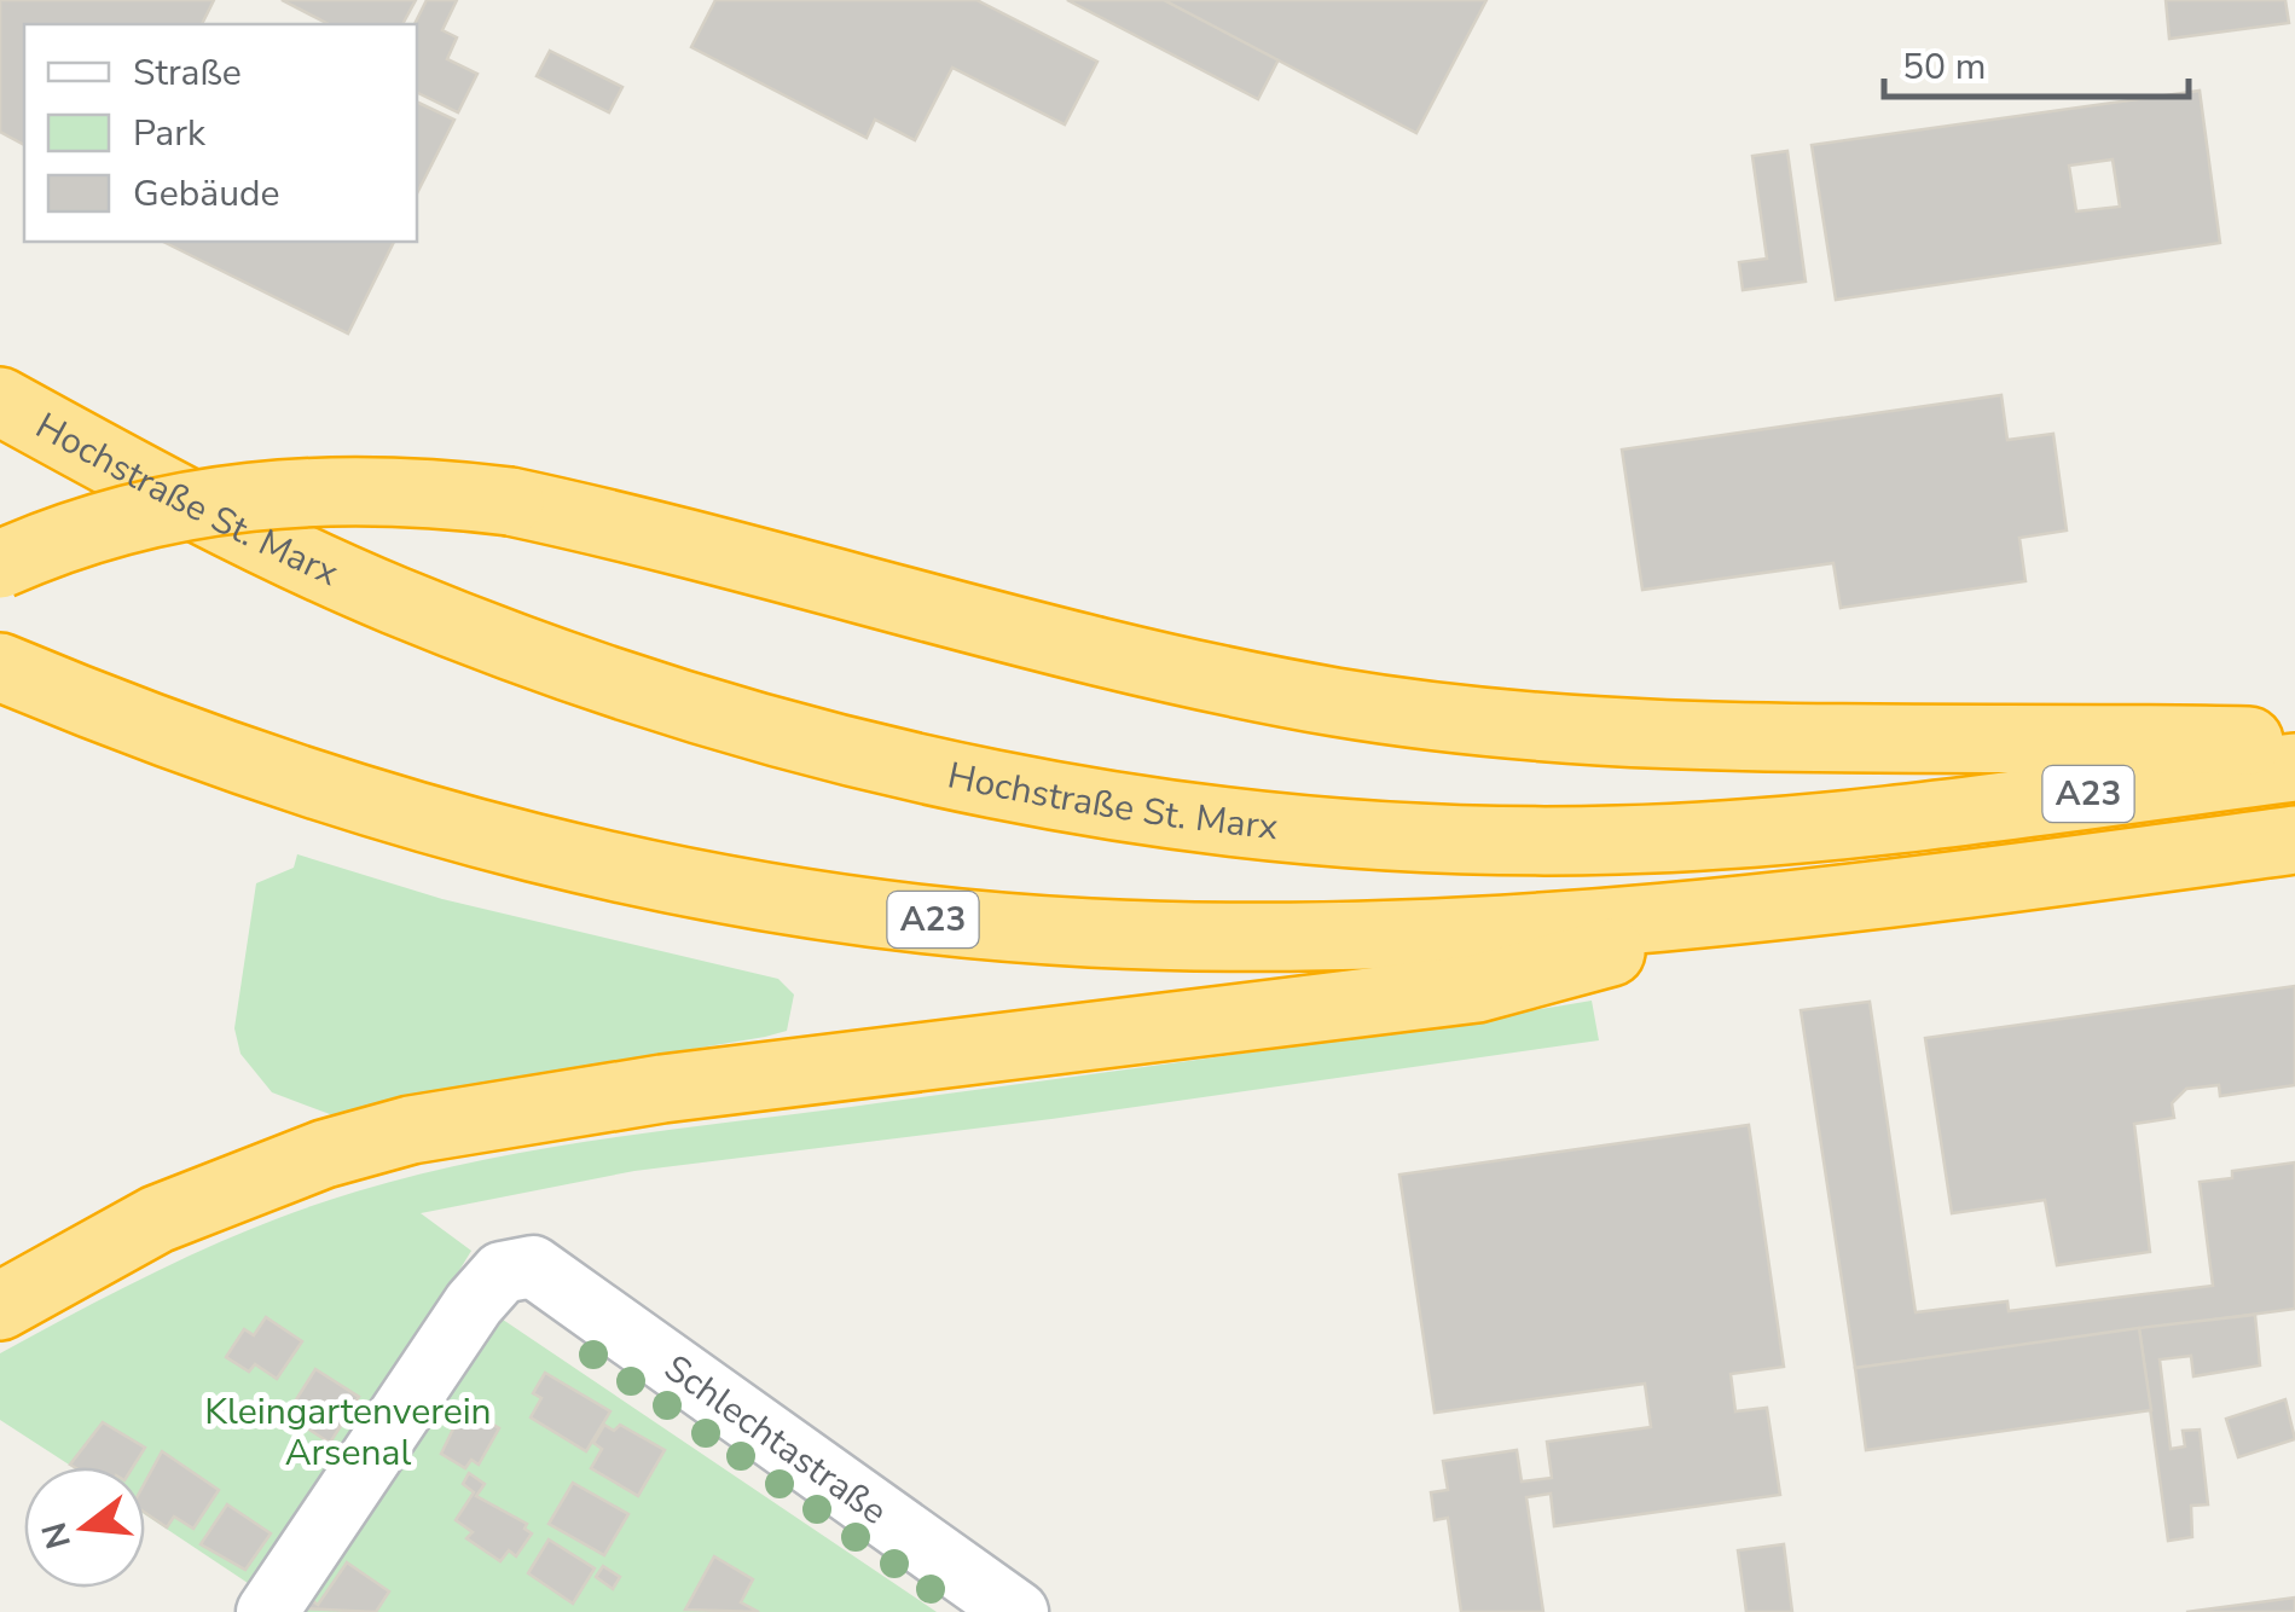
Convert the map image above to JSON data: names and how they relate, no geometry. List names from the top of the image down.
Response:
{
  "streets": {
    "highway": ["Hochstraße St. Marx", "A23"],
    "street": ["Schlechtastraße"]
  },
  "parks": ["Kleingartenverein Arsenal"],
  "legend": ["Straße", "Park", "Gebäude"],
  "scale_bar": "50 m",
  "north": "left"
}
